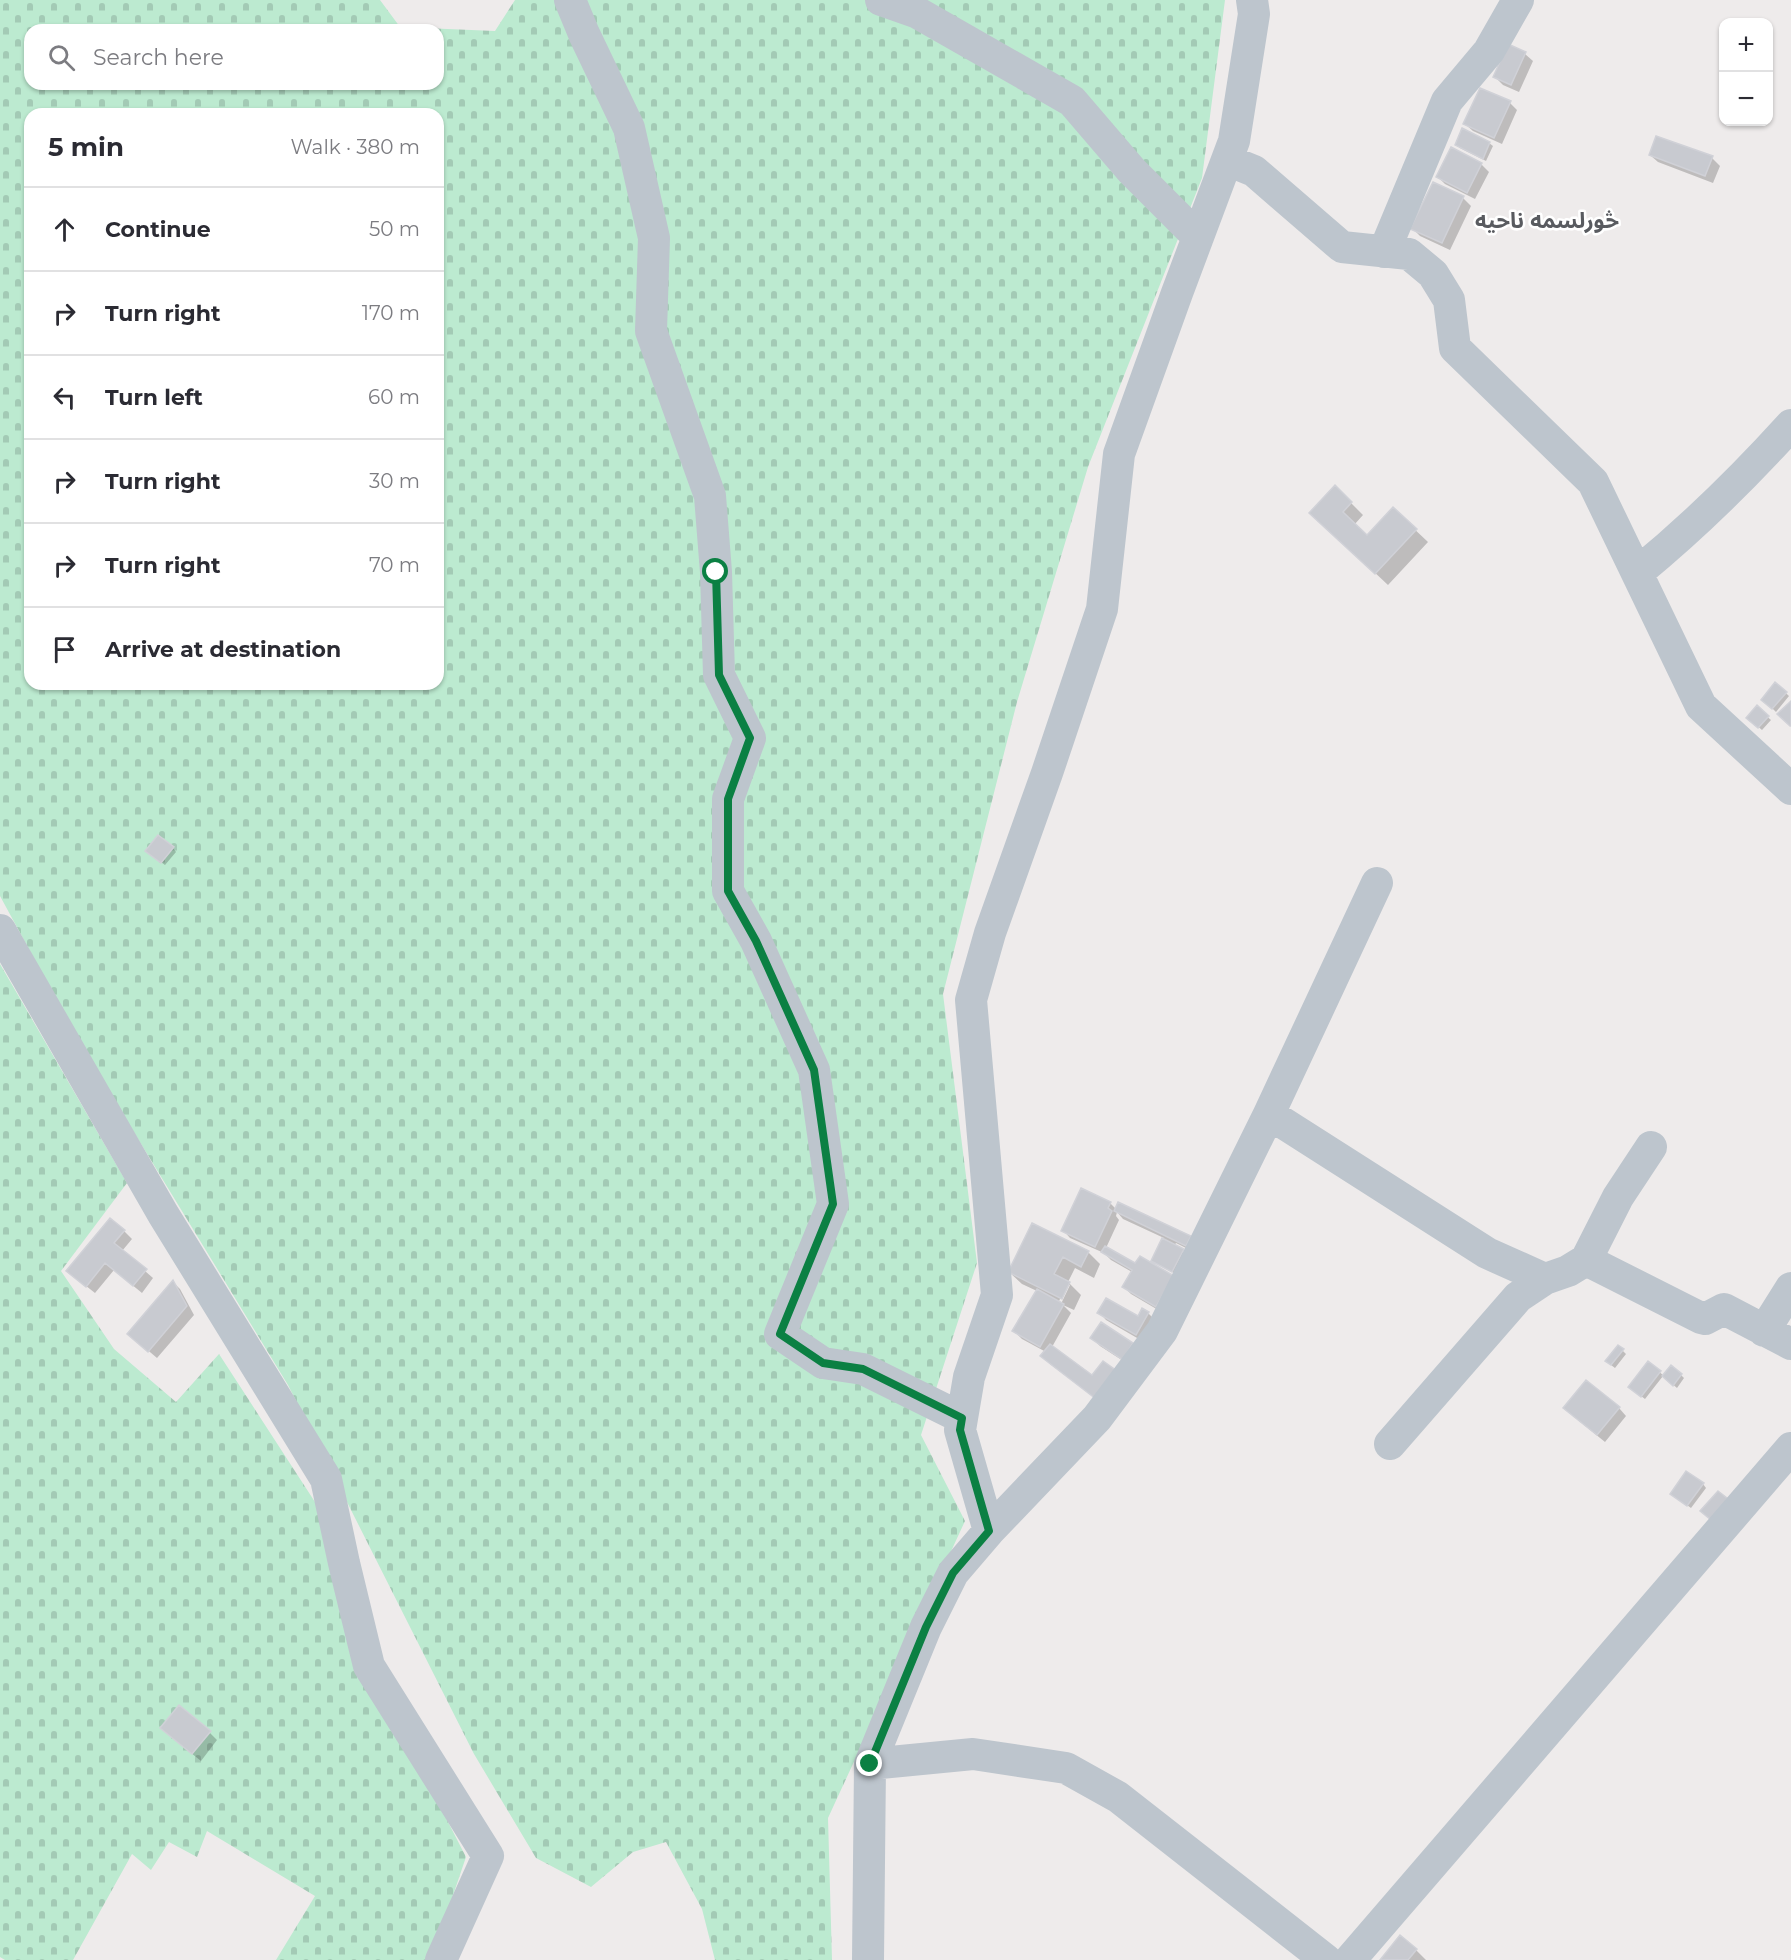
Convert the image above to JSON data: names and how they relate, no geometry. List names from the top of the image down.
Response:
{
  "districts": ["څورلسمه ناحیه"],
  "page": {
    "map_buttons": ["+", "−"],
    "search": "Search here",
    "heading": ["5 min", "Walk · 380 m"],
    "list": [
      ["Continue", "50 m"],
      ["Turn right", "170 m"],
      ["Turn left", "60 m"],
      ["Turn right", "30 m"],
      ["Turn right", "70 m"],
      "Arrive at destination"
    ]
  }
}
